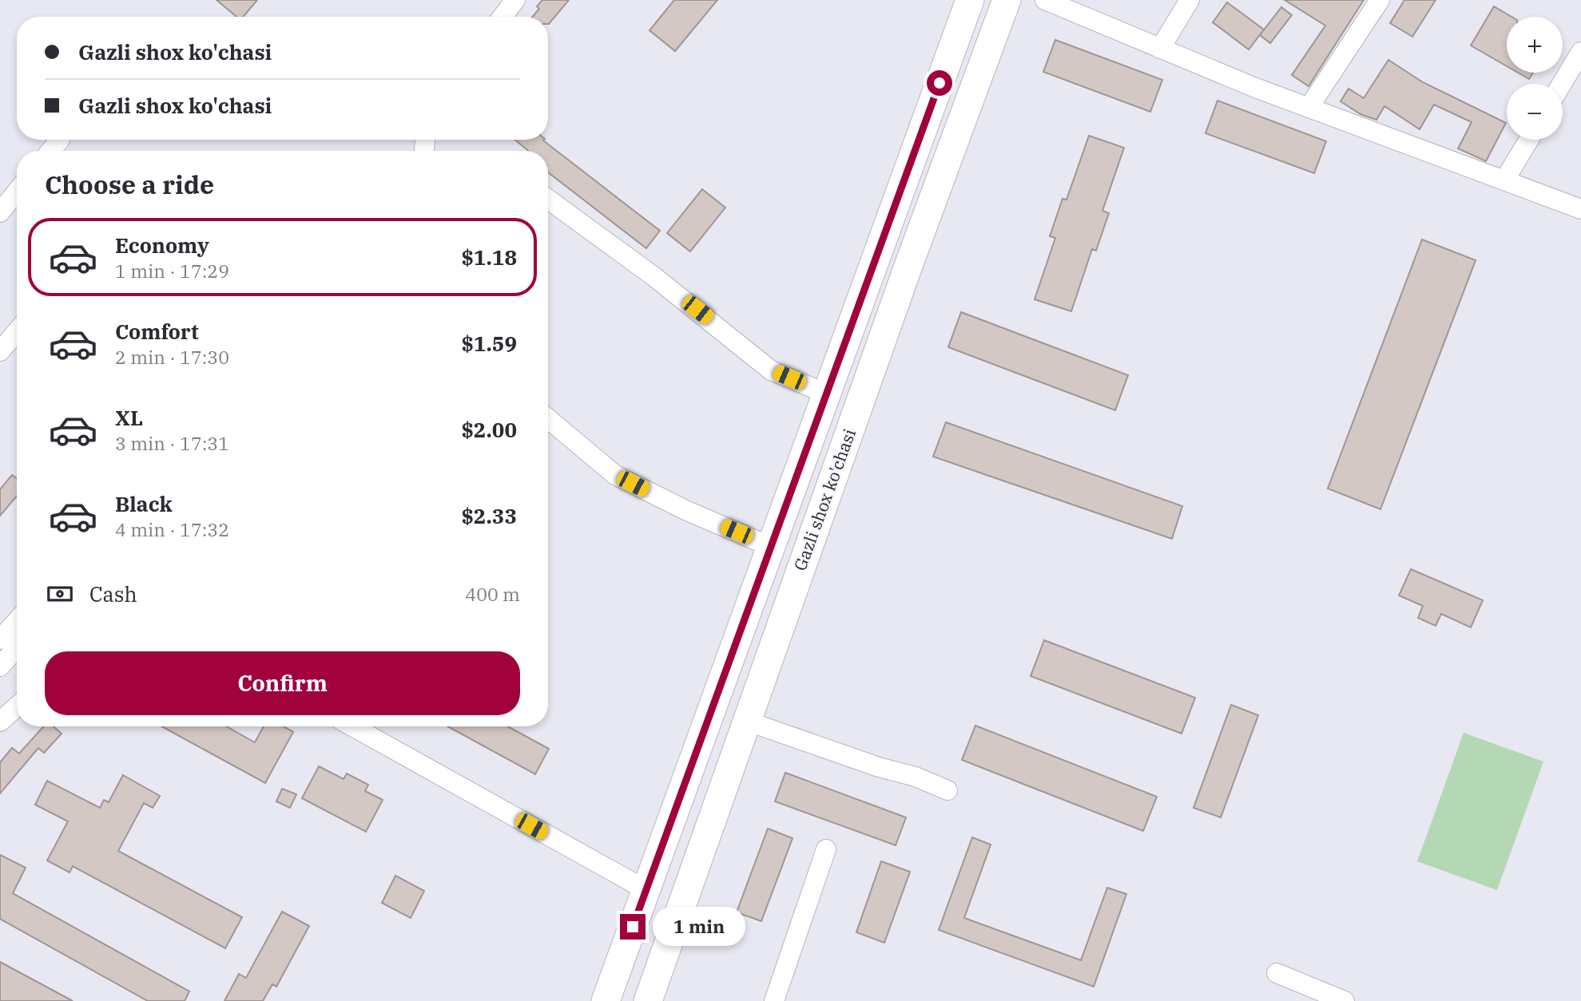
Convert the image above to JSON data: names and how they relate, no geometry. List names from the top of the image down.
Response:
{
  "streets": {
    "highway": ["Gazli shox ko'chasi"]
  },
  "page": {
    "map_buttons": ["+", "−"],
    "banner": ["Gazli shox ko'chasi", "Gazli shox ko'chasi"],
    "heading": "Choose a ride",
    "list": [
      {
        "name": "Economy",
        "note": "1 min · 17:29",
        "value": "$1.18"
      },
      {
        "name": "Comfort",
        "note": "2 min · 17:30",
        "value": "$1.59"
      },
      {
        "name": "XL",
        "note": "3 min · 17:31",
        "value": "$2.00"
      },
      {
        "name": "Black",
        "note": "4 min · 17:32",
        "value": "$2.33"
      }
    ],
    "pay": ["Cash", "400 m"],
    "buttons": "Confirm",
    "bubble": "1 min"
  }
}
